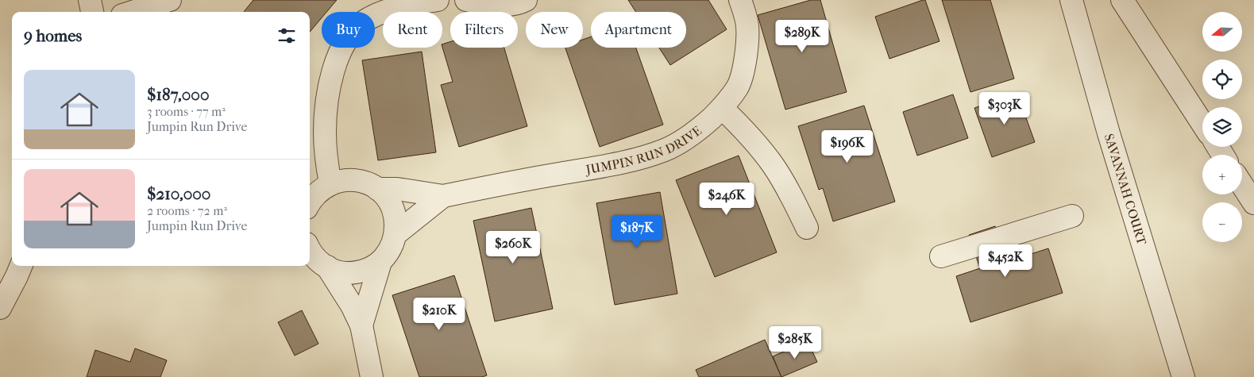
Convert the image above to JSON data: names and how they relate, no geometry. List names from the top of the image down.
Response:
{
  "streets": {
    "street": ["JUMPIN RUN DRIVE", "SAVANNAH COURT"]
  },
  "north": "left",
  "page": {
    "map_buttons": ["+", "−"],
    "chip": [
      "Buy",
      "Rent",
      "Filters",
      "New",
      "Apartment"
    ],
    "heading": "9 homes",
    "price": [
      "$289K",
      "$303K",
      "$196K",
      "$246K",
      "$187K",
      "$260K",
      "$452K",
      "$210K",
      "$285K"
    ],
    "list": [
      {
        "name": "$187,000",
        "note": "3 rooms · 77 m² · Jumpin Run Drive"
      },
      {
        "name": "$210,000",
        "note": "2 rooms · 72 m² · Jumpin Run Drive"
      }
    ]
  }
}
